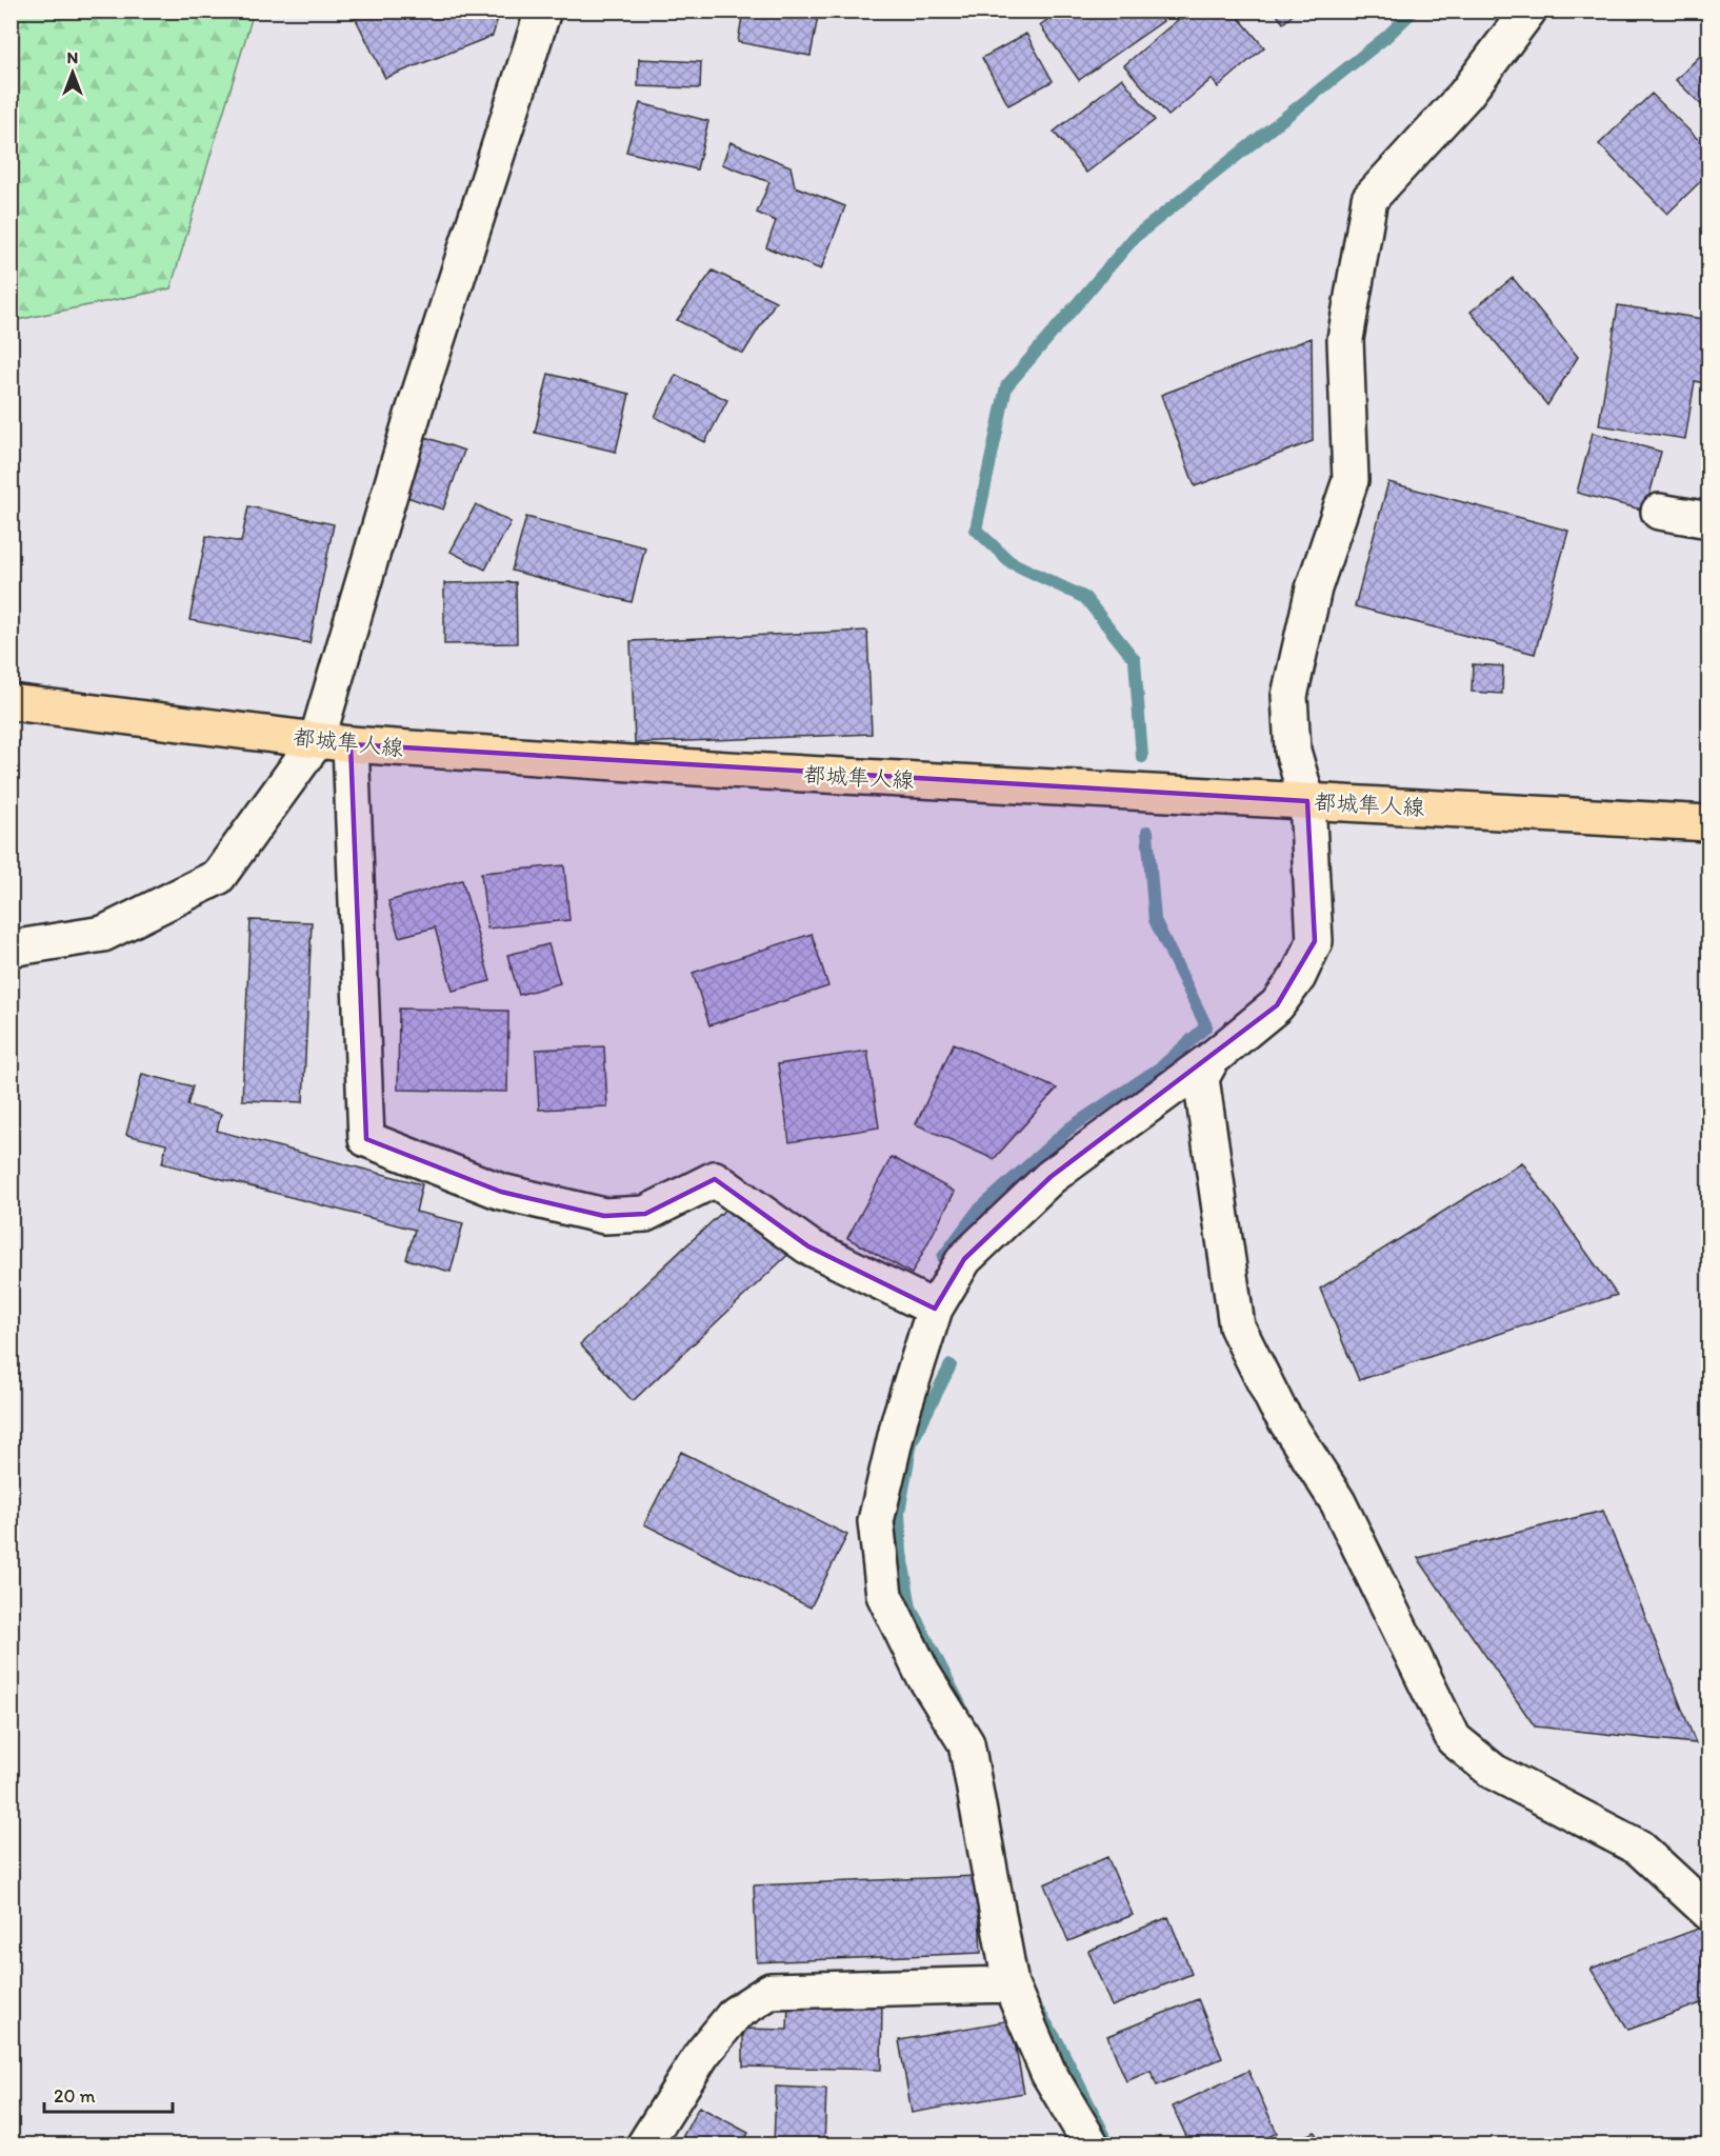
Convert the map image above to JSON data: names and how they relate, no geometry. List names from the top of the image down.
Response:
{
  "streets": {
    "main road": ["都城隼人線"]
  },
  "scale_bar": "20 m",
  "north": "top"
}
